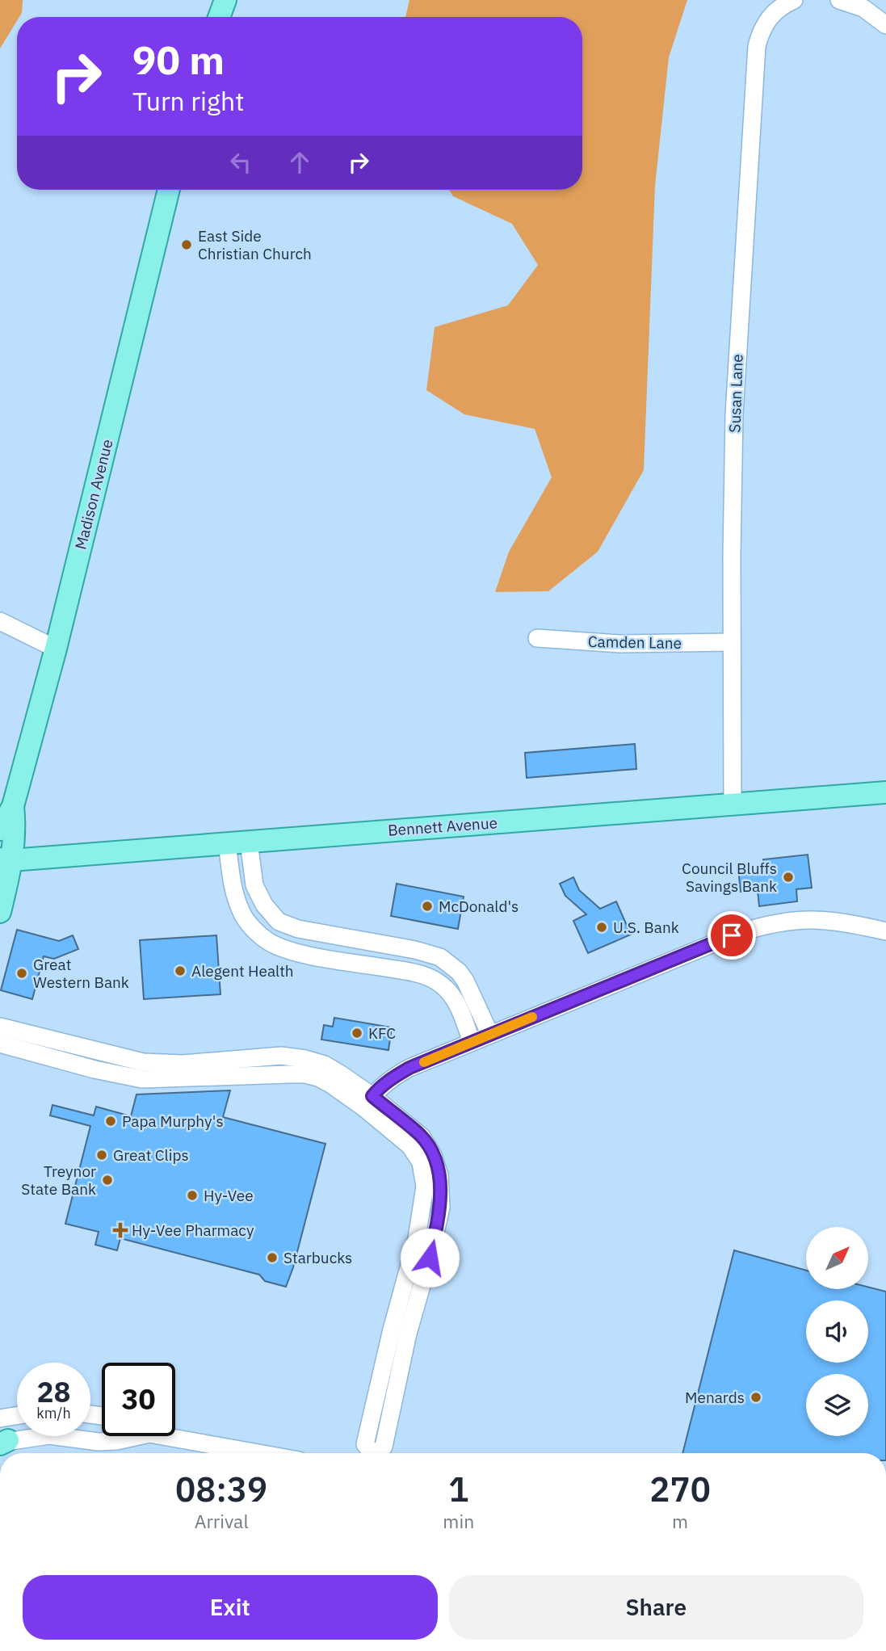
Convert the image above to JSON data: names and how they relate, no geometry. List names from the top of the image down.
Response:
{
  "streets": {
    "main road": ["Madison Avenue", "Bennett Avenue"],
    "street": ["Susan Lane", "Camden Lane"]
  },
  "crossings": [
    ["Susan Lane", "Camden Lane"],
    ["Susan Lane", "Bennett Avenue"],
    ["Madison Avenue", "Bennett Avenue"]
  ],
  "places": {
    "other": [
      "East Side Christian Church",
      "Council Bluffs Savings Bank",
      "McDonald's",
      "U.S. Bank",
      "Alegent Health",
      "Great Western Bank",
      "KFC",
      "Papa Murphy's",
      "Great Clips",
      "Treynor State Bank",
      "Hy-Vee",
      "Starbucks",
      "Menards"
    ],
    "health": ["Hy-Vee Pharmacy"]
  },
  "north": "top right",
  "page": {
    "turn": ["90 m", "Turn right"],
    "speed": "28 km/h",
    "limit": "30",
    "eta": [
      "08:39",
      "Arrival",
      "1",
      "min",
      "270",
      "m"
    ],
    "buttons": ["Exit", "Share"]
  }
}
